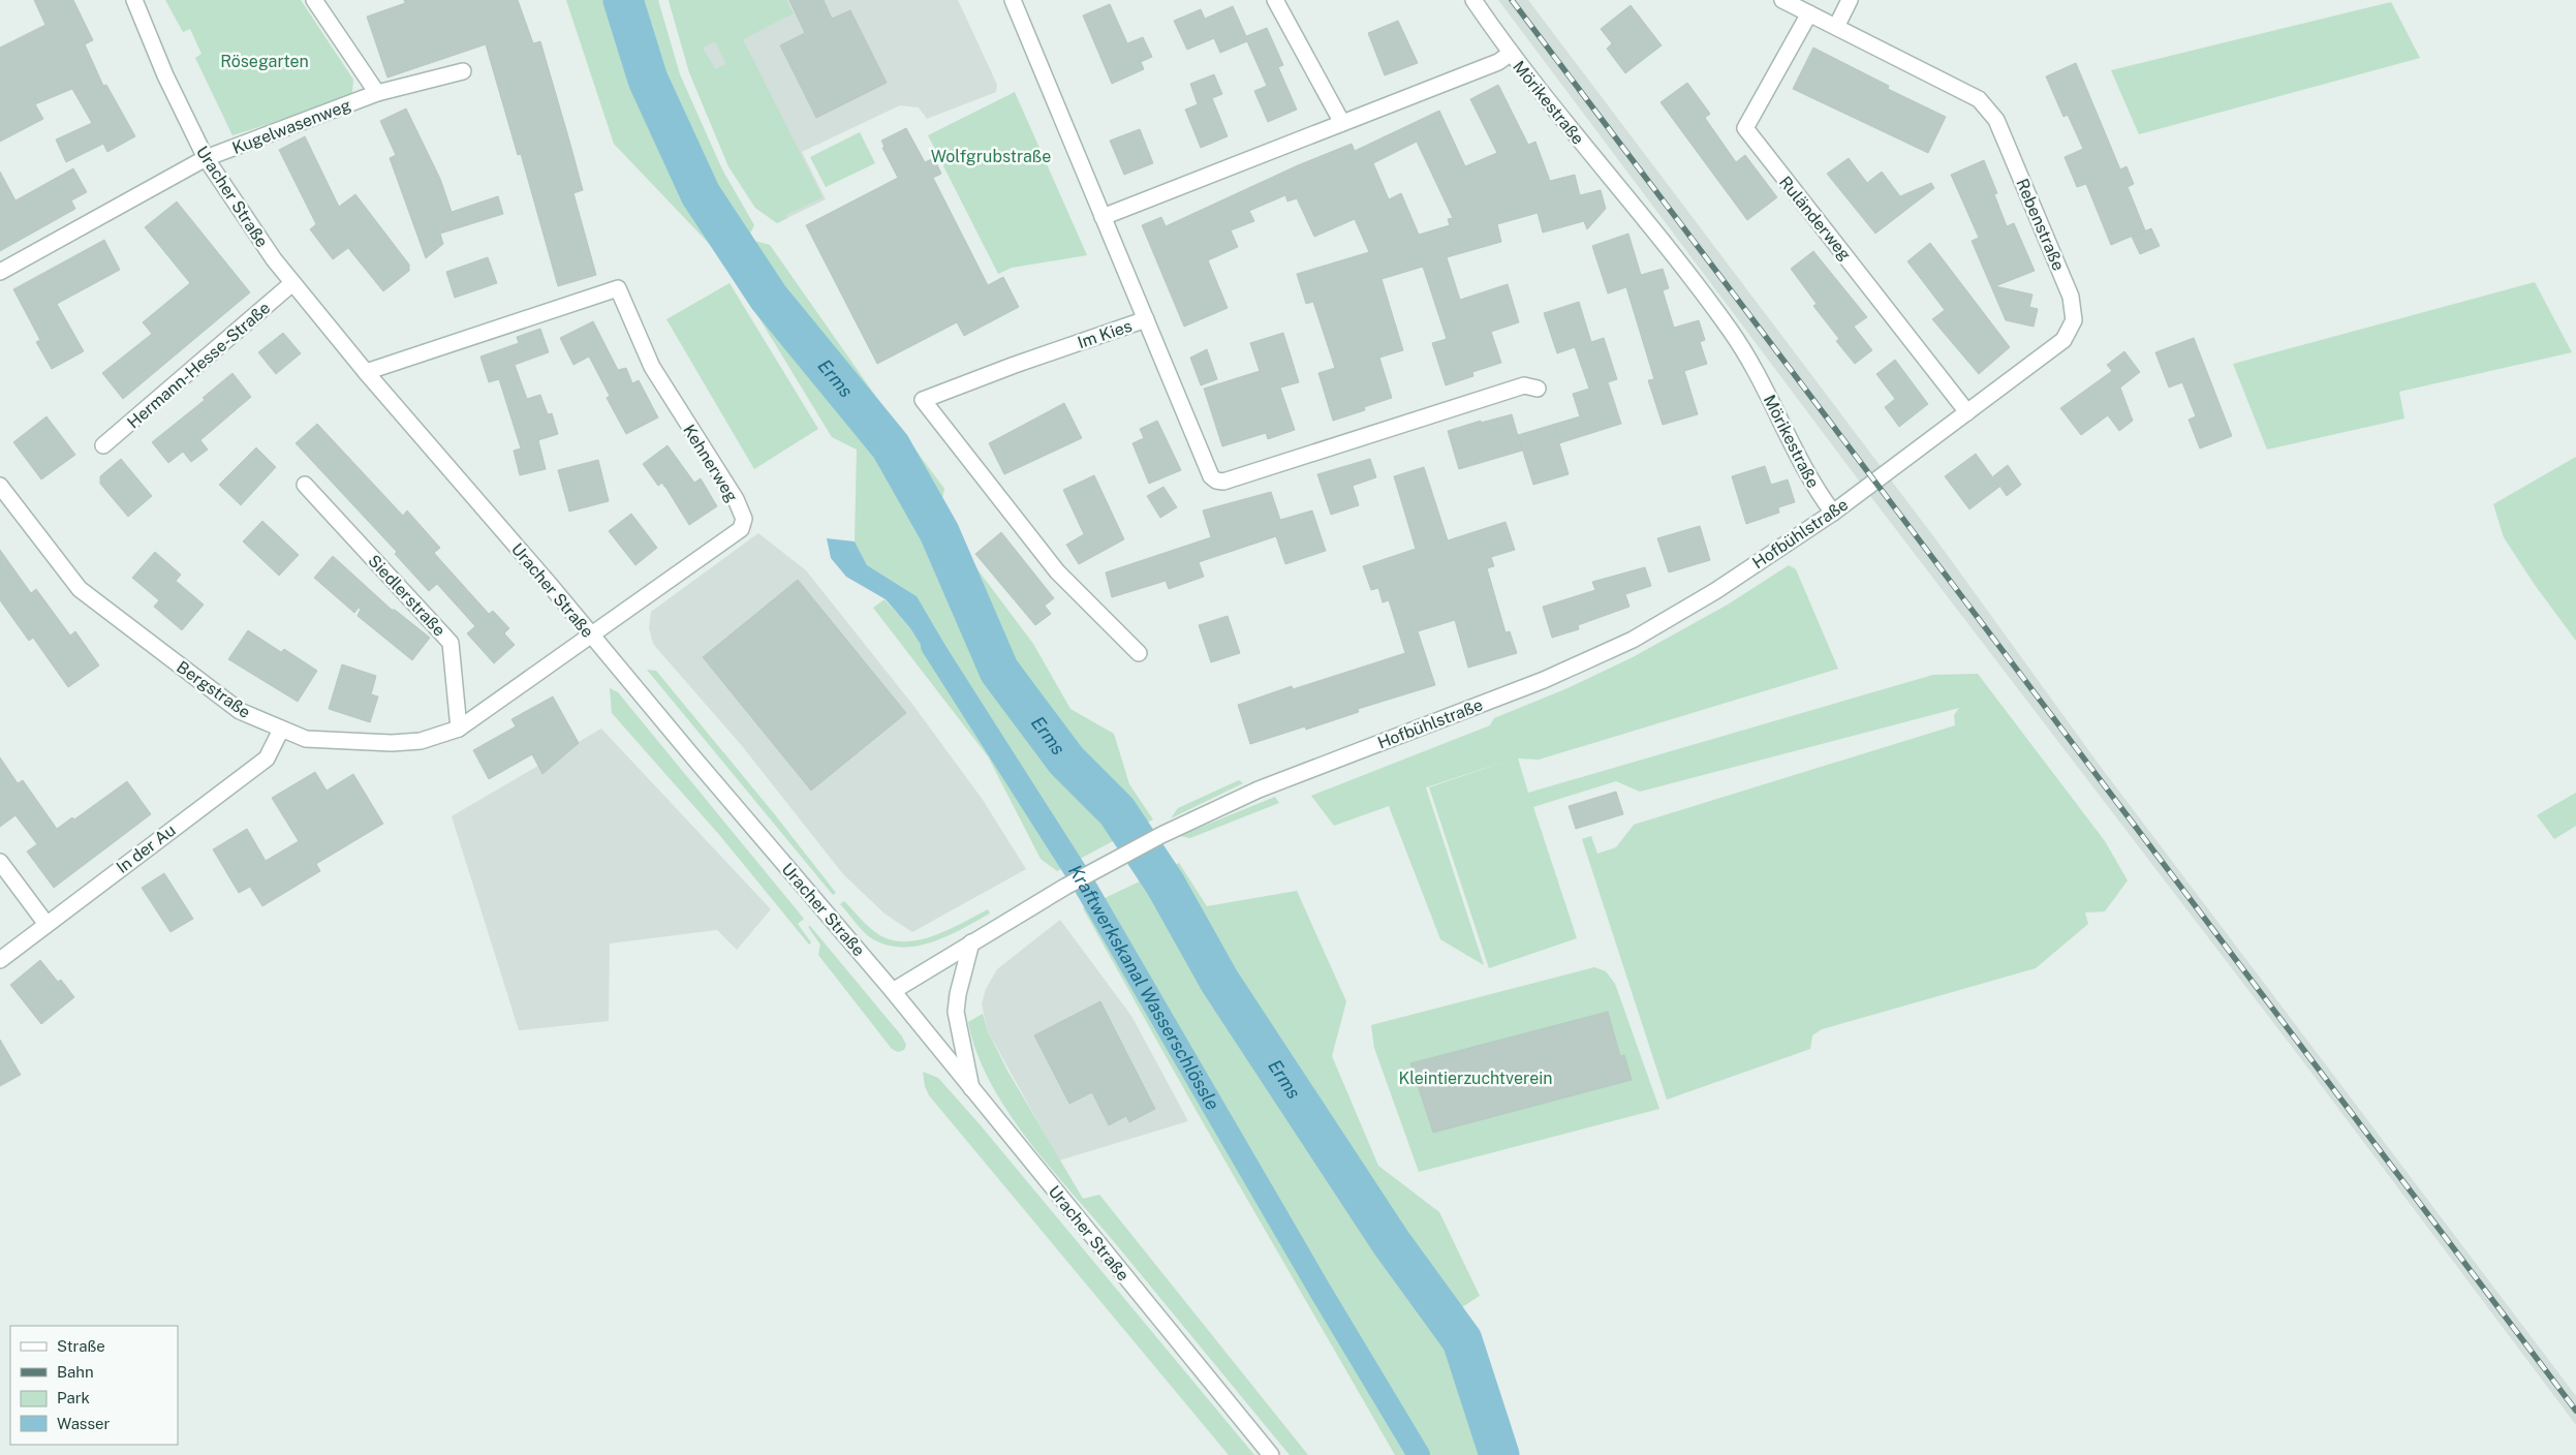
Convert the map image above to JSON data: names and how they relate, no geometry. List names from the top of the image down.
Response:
{
  "streets": {
    "street": [
      "Mörikestraße",
      "Kugelwasenweg",
      "Uracher Straße",
      "Ruländerweg",
      "Rebenstraße",
      "Im Kies",
      "Hermann-Hesse-Straße",
      "Kehnerweg",
      "Hofbühlstraße",
      "Siedlerstraße",
      "Bergstraße",
      "In der Au"
    ]
  },
  "crossings": [
    ["Mörikestraße", "Hofbühlstraße"],
    ["Kugelwasenweg", "Uracher Straße"],
    ["Uracher Straße", "Hermann-Hesse-Straße"],
    ["Uracher Straße", "Kehnerweg"],
    ["Uracher Straße", "Hofbühlstraße"],
    ["Uracher Straße", "Bergstraße"],
    ["Ruländerweg", "Rebenstraße"],
    ["Rebenstraße", "Hofbühlstraße"],
    ["Kehnerweg", "Bergstraße"],
    ["Siedlerstraße", "Bergstraße"],
    ["Bergstraße", "In der Au"]
  ],
  "water": ["Erms", "Kraftwerkskanal Wasserschlössle"],
  "parks": ["Rösegarten", "Wolfgrubstraße", "Kleintierzuchtverein"],
  "legend": [
    "Straße",
    "Bahn",
    "Park",
    "Wasser"
  ]
}
